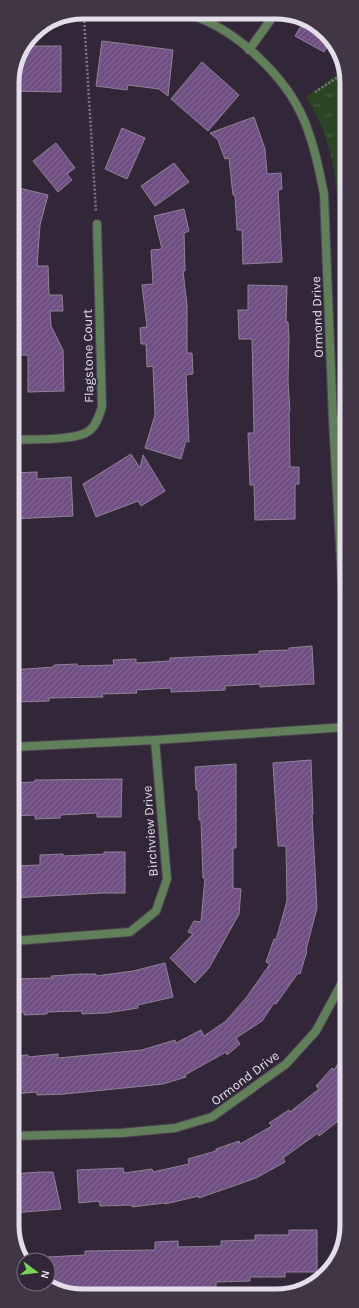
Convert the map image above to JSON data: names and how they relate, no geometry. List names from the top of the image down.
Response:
{
  "streets": {
    "street": ["Ormond Drive", "Flagstone Court", "Birchview Drive"]
  },
  "north": "right"
}
